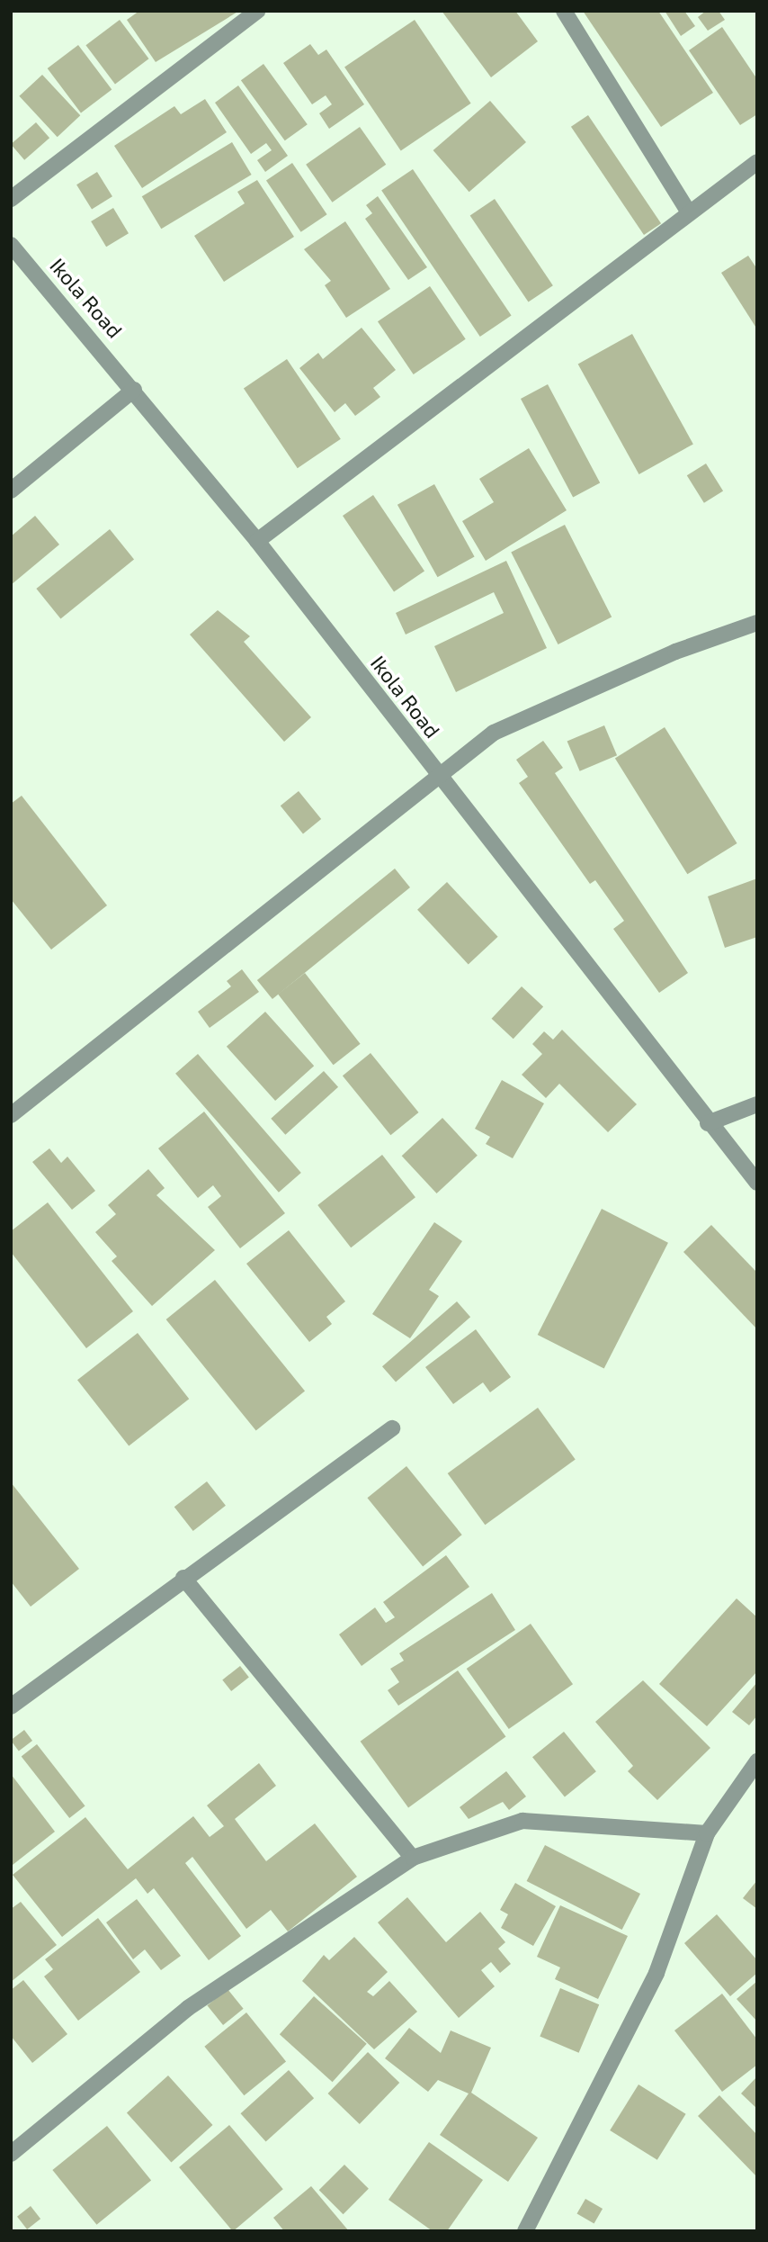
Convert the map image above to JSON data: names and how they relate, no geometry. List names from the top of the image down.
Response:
{
  "streets": {
    "street": ["Ikola Road"]
  }
}
